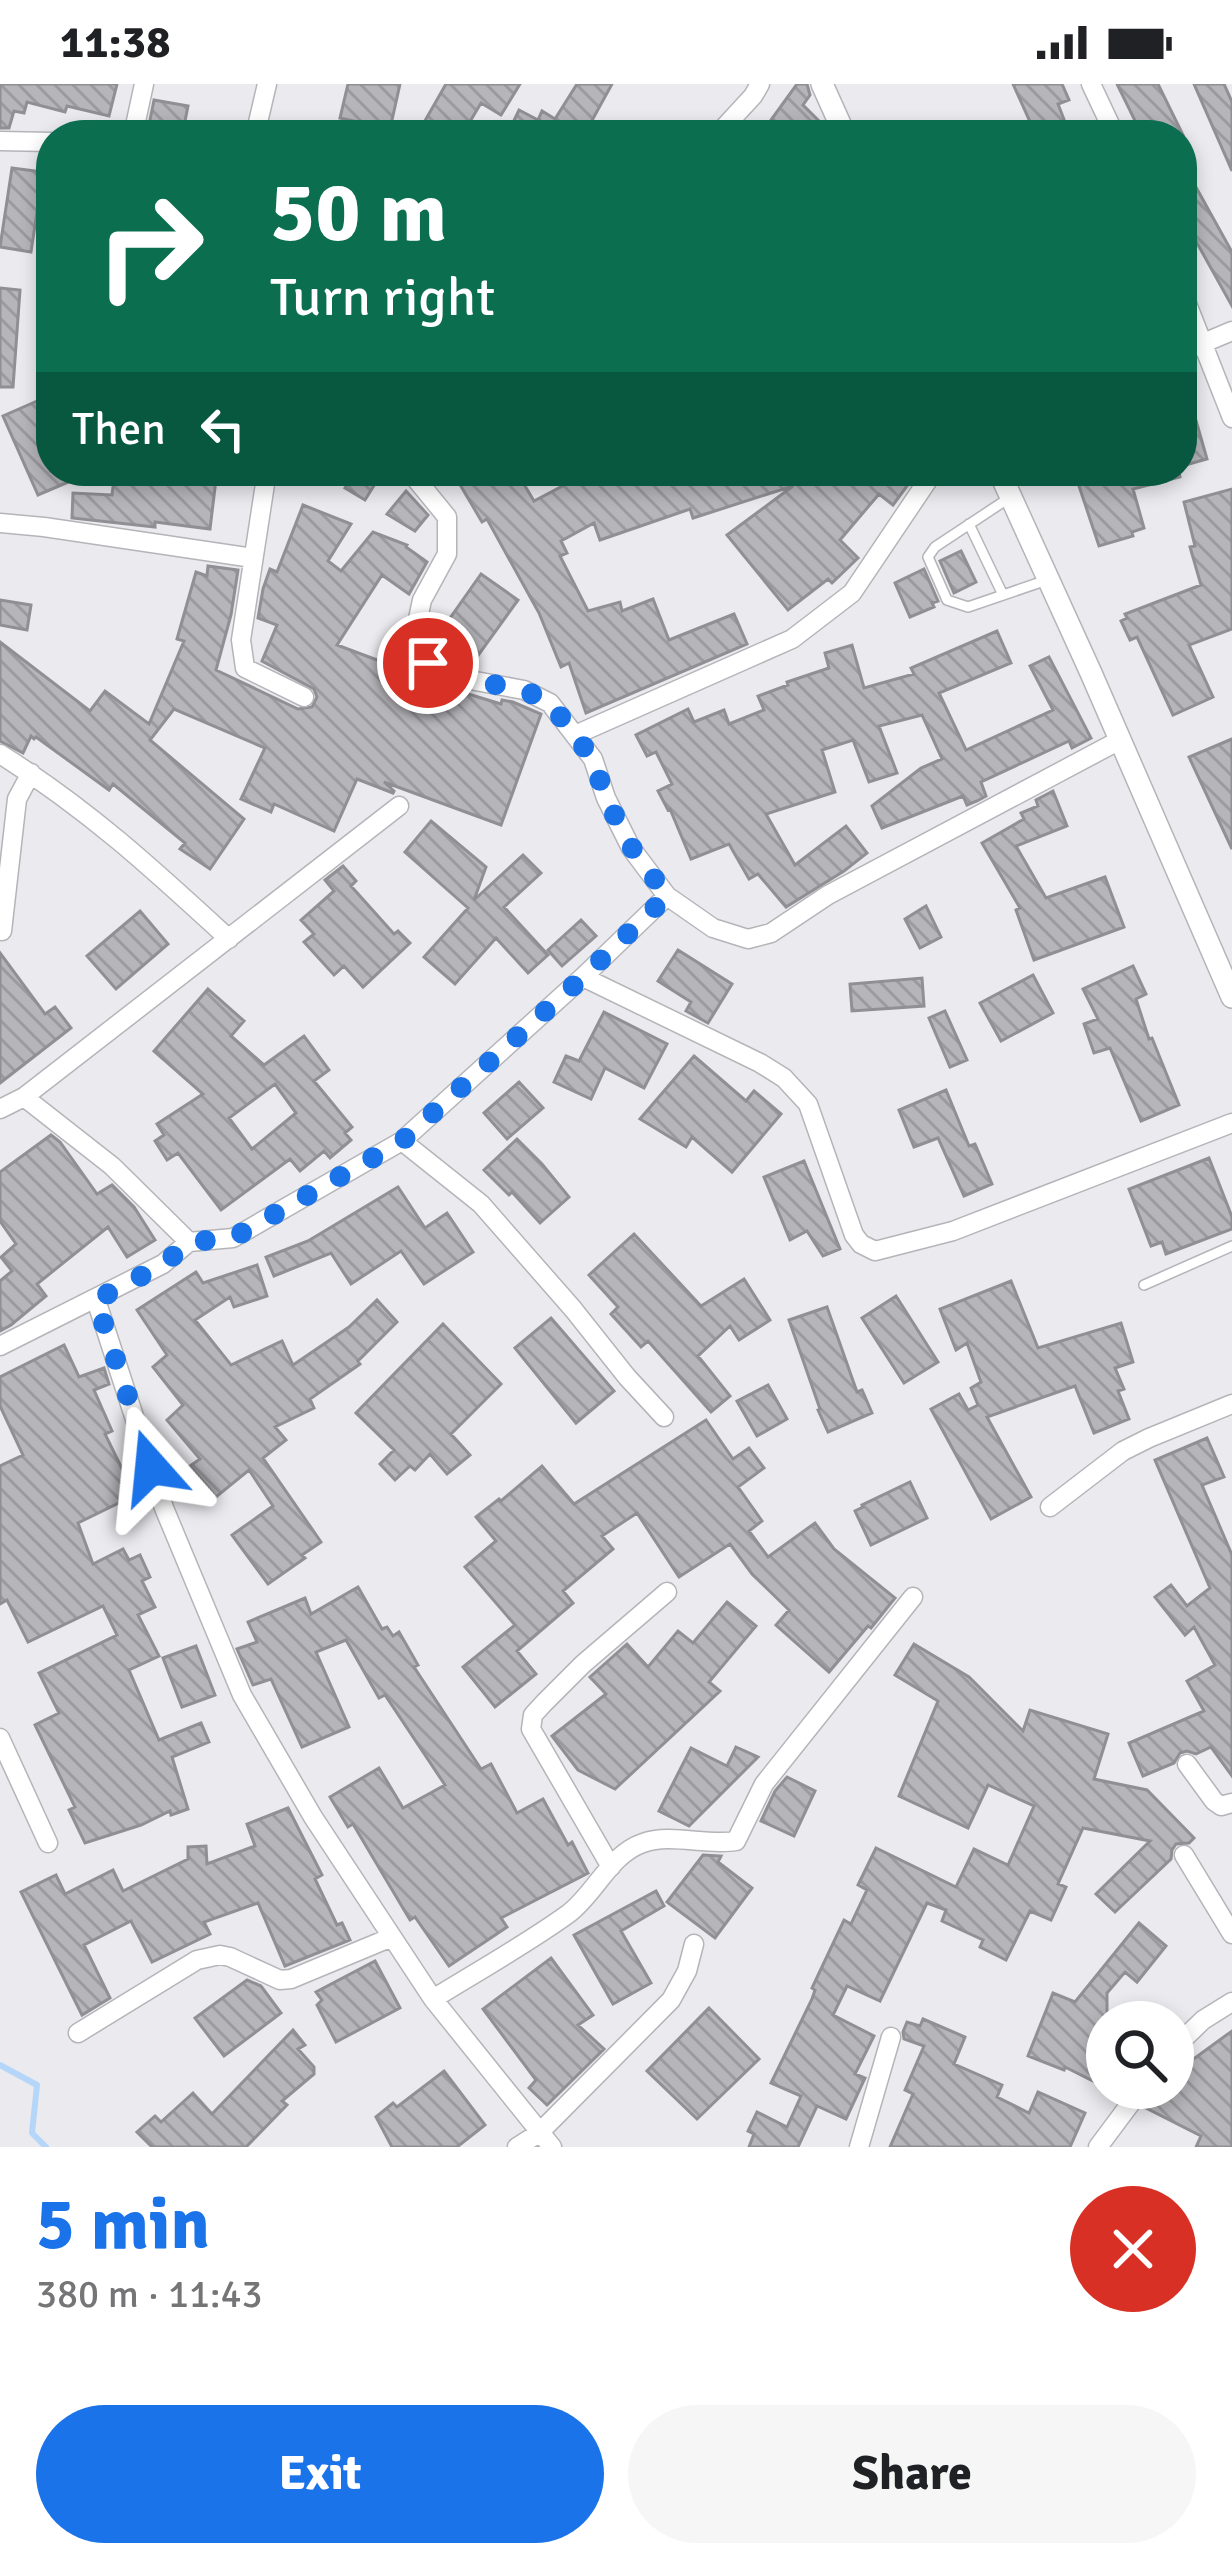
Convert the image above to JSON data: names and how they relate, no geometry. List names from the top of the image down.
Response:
{
  "page": {
    "status": "11:38",
    "turn": ["50 m", "Turn right"],
    "then": "Then",
    "heading": ["5 min", "380 m · 11:43"],
    "buttons": ["Exit", "Share"]
  }
}
